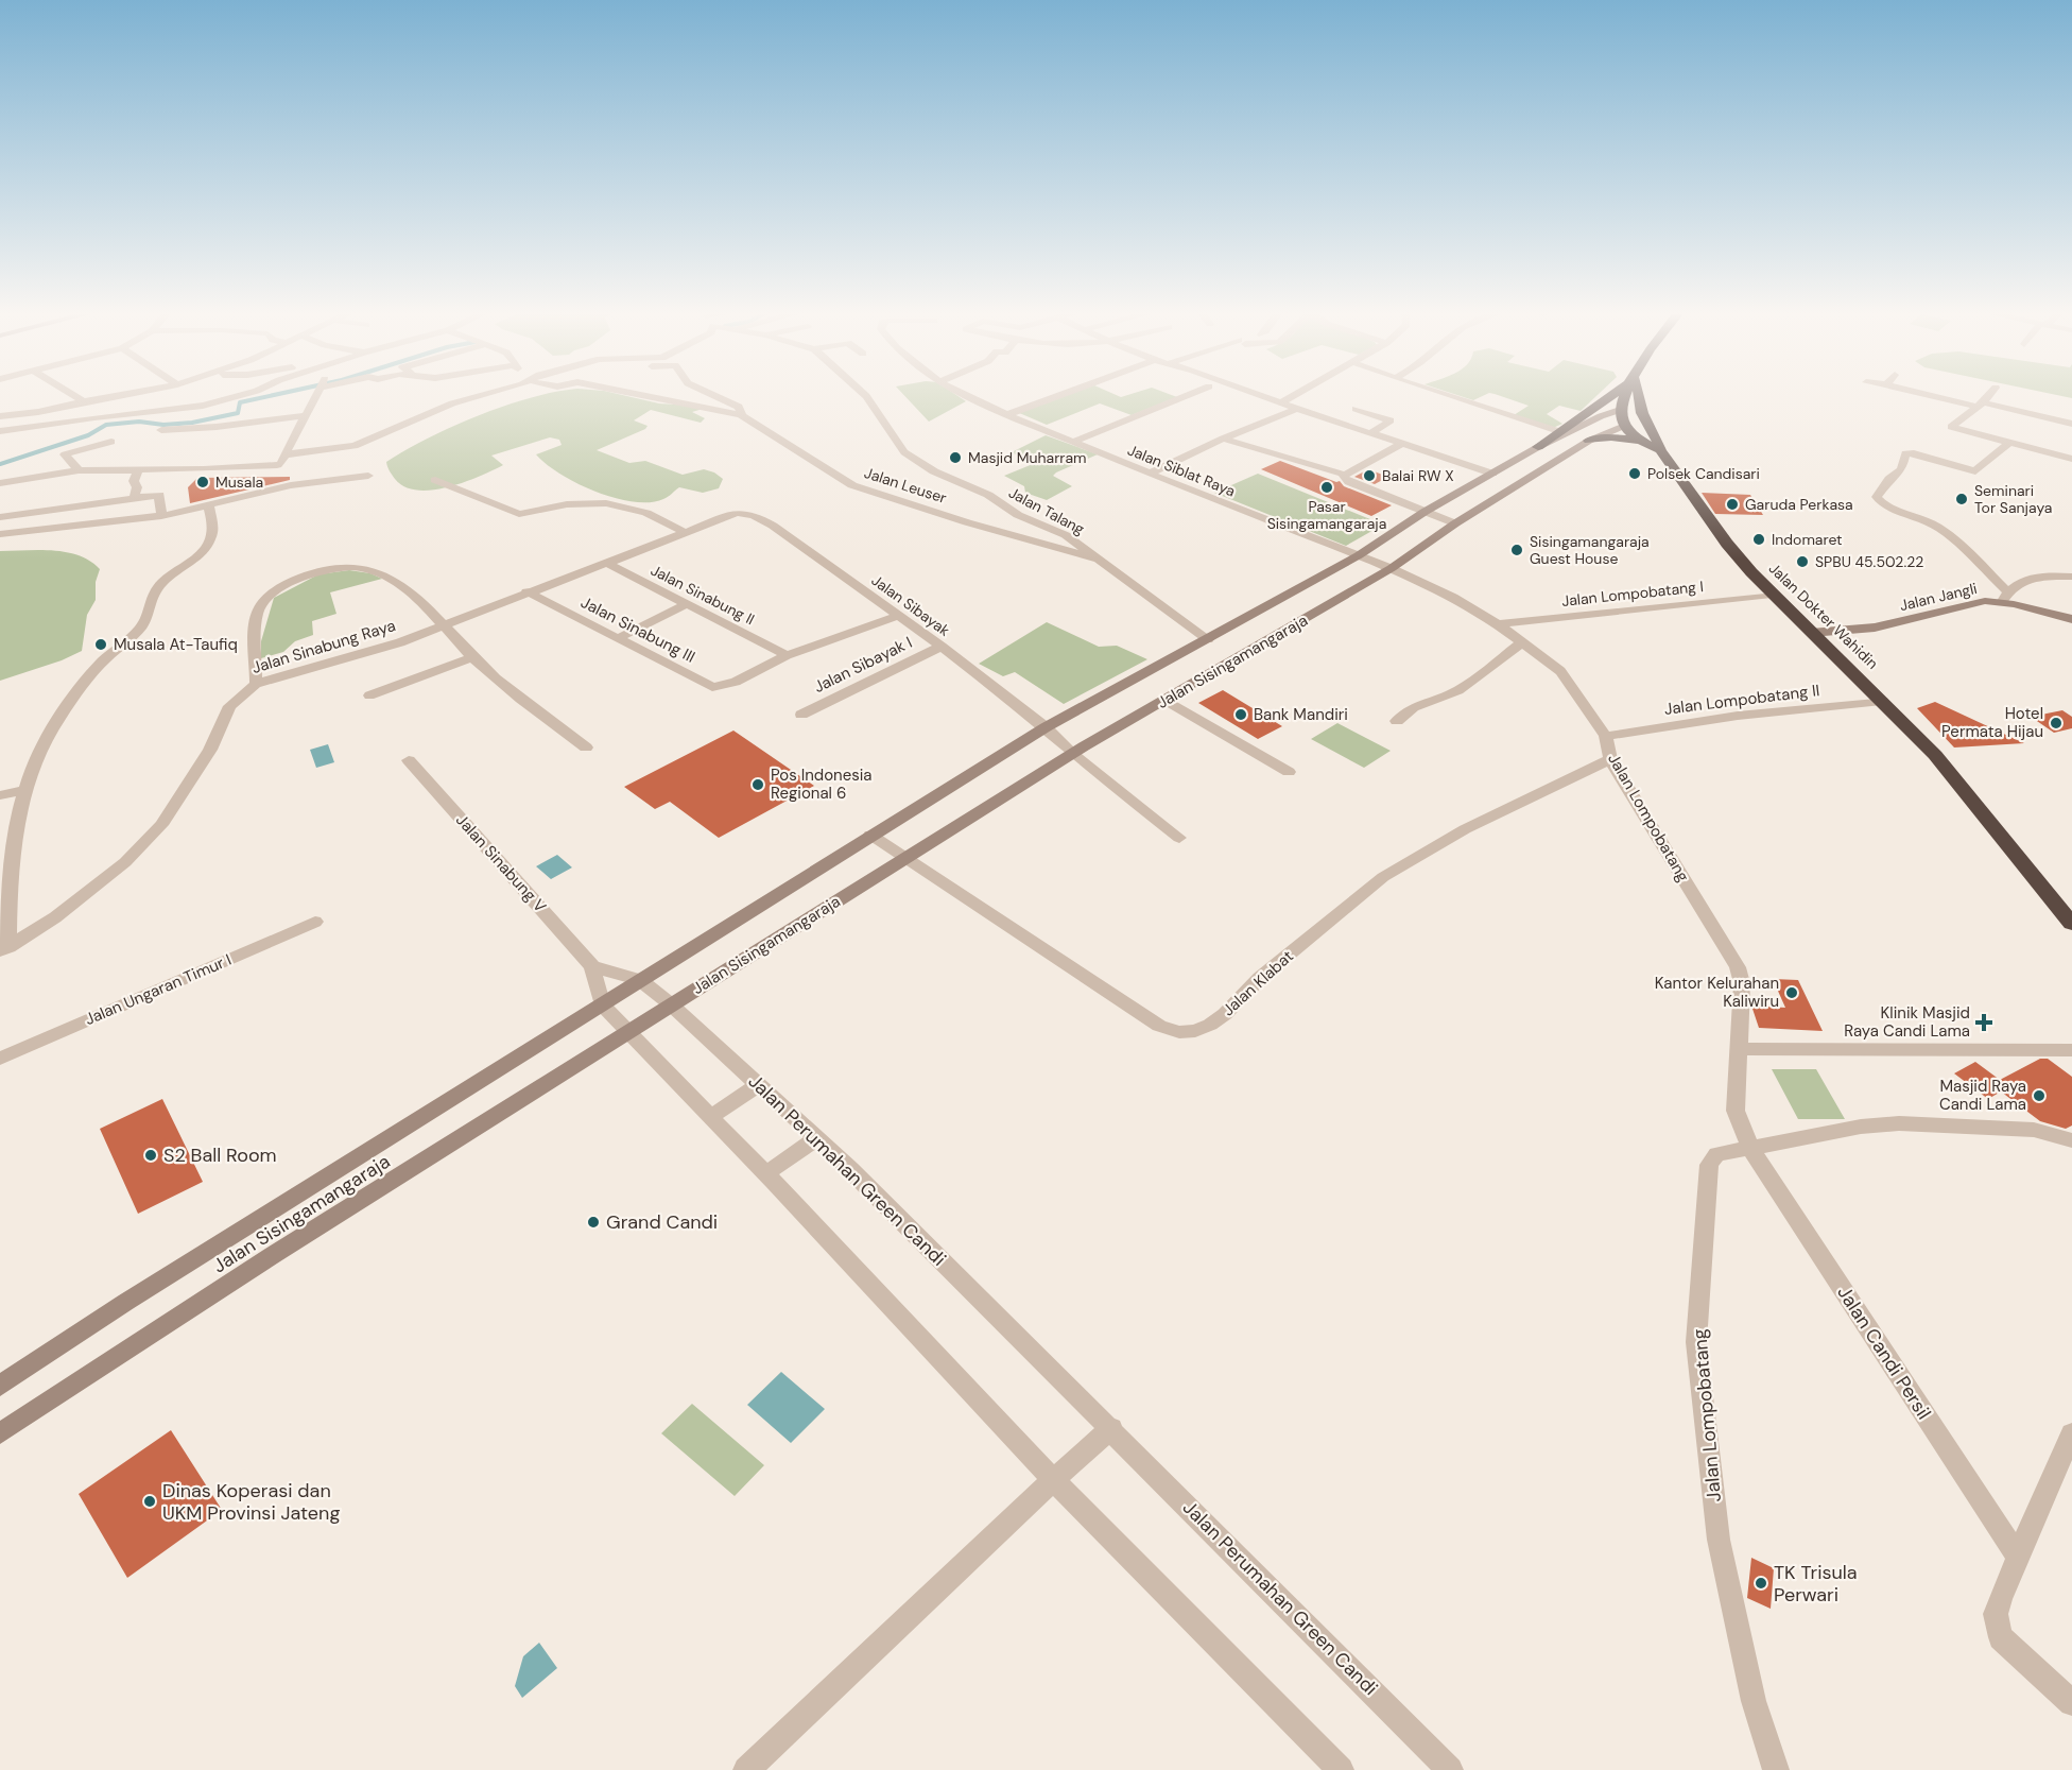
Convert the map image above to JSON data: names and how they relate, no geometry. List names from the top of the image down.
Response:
{
  "streets": {
    "highway": ["Jalan Dokter Wahidin"],
    "main road": ["Jalan Jangli", "Jalan Sisingamangaraja"],
    "street": [
      "Jalan Siblat Raya",
      "Jalan Leuser",
      "Jalan Talang",
      "Jalan Lompobatang I",
      "Jalan Sinabung II",
      "Jalan Sibayak",
      "Jalan Sinabung III",
      "Jalan Sinabung Raya",
      "Jalan Sibayak I",
      "Jalan Lompobatang II",
      "Jalan Lompobatang",
      "Jalan Sinabung V",
      "Jalan Klabat",
      "Jalan Ungaran Timur I",
      "Jalan Perumahan Green Candi",
      "Jalan Candi Persil"
    ]
  },
  "crossings": [
    ["Jalan Siblat Raya", "Jalan Sisingamangaraja"],
    ["Jalan Leuser", "Jalan Talang"],
    ["Jalan Talang", "Jalan Sisingamangaraja"],
    ["Jalan Lompobatang I", "Jalan Dokter Wahidin"],
    ["Jalan Lompobatang I", "Jalan Lompobatang"],
    ["Jalan Sinabung II", "Jalan Sinabung III"],
    ["Jalan Sinabung II", "Jalan Sinabung Raya"],
    ["Jalan Jangli", "Jalan Dokter Wahidin"],
    ["Jalan Sibayak", "Jalan Sinabung Raya"],
    ["Jalan Sibayak", "Jalan Sisingamangaraja"],
    ["Jalan Sibayak", "Jalan Sibayak I"],
    ["Jalan Dokter Wahidin", "Jalan Lompobatang II"],
    ["Jalan Sinabung III", "Jalan Sinabung Raya"],
    ["Jalan Sisingamangaraja", "Jalan Lompobatang"],
    ["Jalan Sisingamangaraja", "Jalan Klabat"],
    ["Jalan Sisingamangaraja", "Jalan Perumahan Green Candi"],
    ["Jalan Lompobatang II", "Jalan Lompobatang"],
    ["Jalan Lompobatang", "Jalan Klabat"],
    ["Jalan Lompobatang", "Jalan Candi Persil"],
    ["Jalan Sinabung V", "Jalan Perumahan Green Candi"]
  ],
  "places": {
    "other": [
      "Masjid Muharram",
      "Polsek Candisari",
      "Balai RW X",
      "Musala",
      "Pasar Sisingamangaraja",
      "Seminari Tor Sanjaya",
      "Garuda Perkasa",
      "Indomaret",
      "Sisingamangaraja Guest House",
      "SPBU 45.502.22",
      "Musala At-Taufiq",
      "Bank Mandiri",
      "Hotel Permata Hijau",
      "Pos Indonesia Regional 6",
      "Kantor Kelurahan Kaliwiru",
      "Masjid Raya Candi Lama",
      "S2 Ball Room",
      "Grand Candi",
      "Dinas Koperasi dan UKM Provinsi Jateng",
      "TK Trisula Perwari"
    ],
    "health": ["Klinik Masjid Raya Candi Lama"]
  }
}
